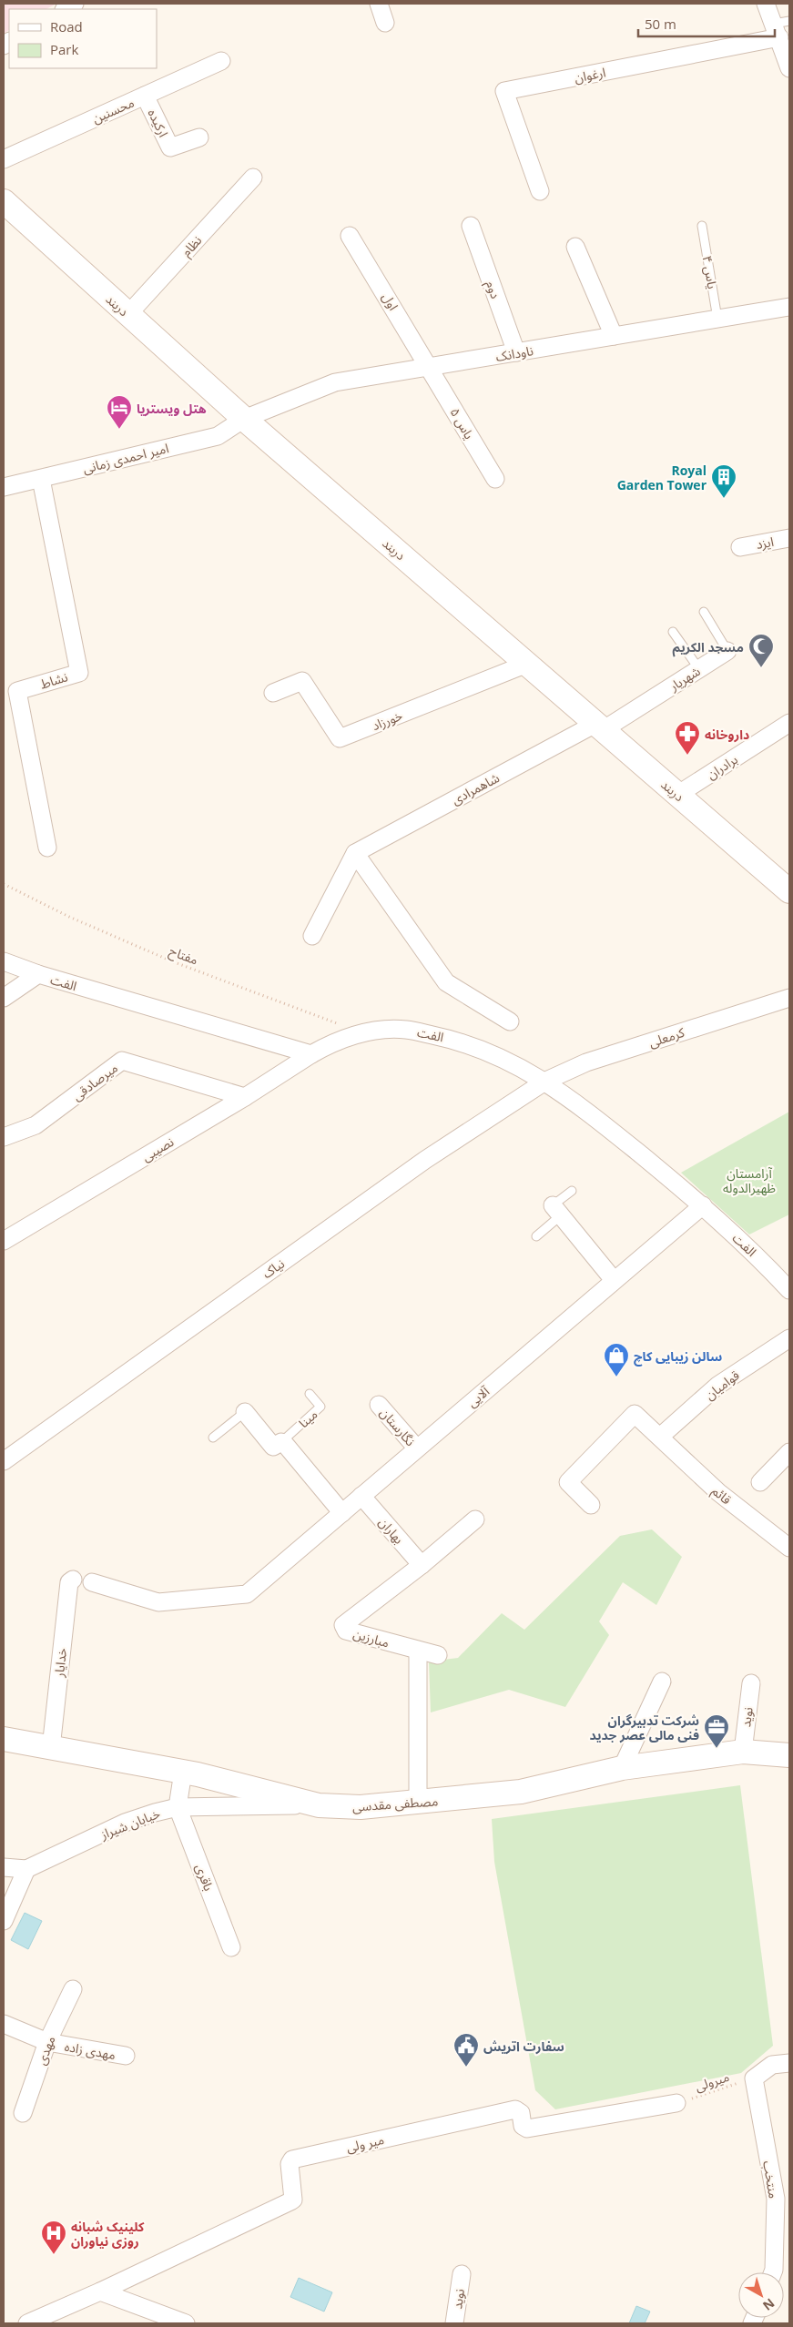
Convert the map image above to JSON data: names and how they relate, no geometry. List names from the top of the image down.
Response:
{
  "streets": {
    "main road": ["دربند", "مصطفی مقدسی"],
    "street": [
      "ارغوان",
      "محسنین",
      "ارکیده",
      "نظام",
      "دوم",
      "اول",
      "ناودانک",
      "یاس ۵",
      "امیر احمدی زمانی",
      "ایزد",
      "شهریار",
      "نشاط",
      "خورزاد",
      "برادران",
      "شاهمرادی",
      "الفت",
      "کرمعلی",
      "میرصادقی",
      "نصیبی",
      "نیاک",
      "قوامیان",
      "آلایی",
      "نگارستان",
      "قائم",
      "بهاران",
      "مبارزین",
      "خدایار",
      "نوید",
      "خیابان شیراز",
      "باقری",
      "مهدی",
      "مهدی زاده",
      "میر ولی",
      "منتخب"
    ],
    "lane": ["یاس ۴", "مینا"],
    "path": ["مفتاح", "میرولی"]
  },
  "crossings": [
    ["محسنین", "ارکیده"],
    ["نظام", "دربند"],
    ["یاس ۴", "ناودانک"],
    ["دوم", "ناودانک"],
    ["اول", "ناودانک"],
    ["اول", "یاس ۵"],
    ["دربند", "ناودانک"],
    ["دربند", "امیر احمدی زمانی"],
    ["دربند", "شهریار"],
    ["دربند", "خورزاد"],
    ["دربند", "برادران"],
    ["دربند", "شاهمرادی"],
    ["ناودانک", "یاس ۵"],
    ["ناودانک", "امیر احمدی زمانی"],
    ["امیر احمدی زمانی", "نشاط"],
    ["شهریار", "شاهمرادی"],
    ["مفتاح", "الفت"],
    ["الفت", "کرمعلی"],
    ["الفت", "نصیبی"],
    ["الفت", "نیاک"],
    ["الفت", "آلایی"],
    ["کرمعلی", "نیاک"],
    ["میرصادقی", "نصیبی"],
    ["قوامیان", "قائم"],
    ["آلایی", "نگارستان"],
    ["آلایی", "بهاران"],
    ["بهاران", "مبارزین"],
    ["خدایار", "مصطفی مقدسی"],
    ["نوید", "مصطفی مقدسی"],
    ["مصطفی مقدسی", "خیابان شیراز"],
    ["خیابان شیراز", "باقری"],
    ["مهدی", "مهدی زاده"],
    ["میرولی", "میر ولی"],
    ["میرولی", "منتخب"]
  ],
  "parks": ["آرامستان ظهیرالدوله"],
  "places": {
    "hotel": ["هتل ویستریا"],
    "building": ["Royal Garden Tower"],
    "mosque": ["مسجد الکریم"],
    "pharmacy": ["داروخانه"],
    "shop": ["سالن زیبایی کاچ"],
    "office": ["شرکت تدبیرگران فنی مالی عصر جدید"],
    "public building": ["سفارت اتریش"],
    "hospital": ["کلینیک شبانه روزی نیاوران"]
  },
  "legend": ["Road", "Park"],
  "scale_bar": "50 m",
  "north": "bottom right"
}
